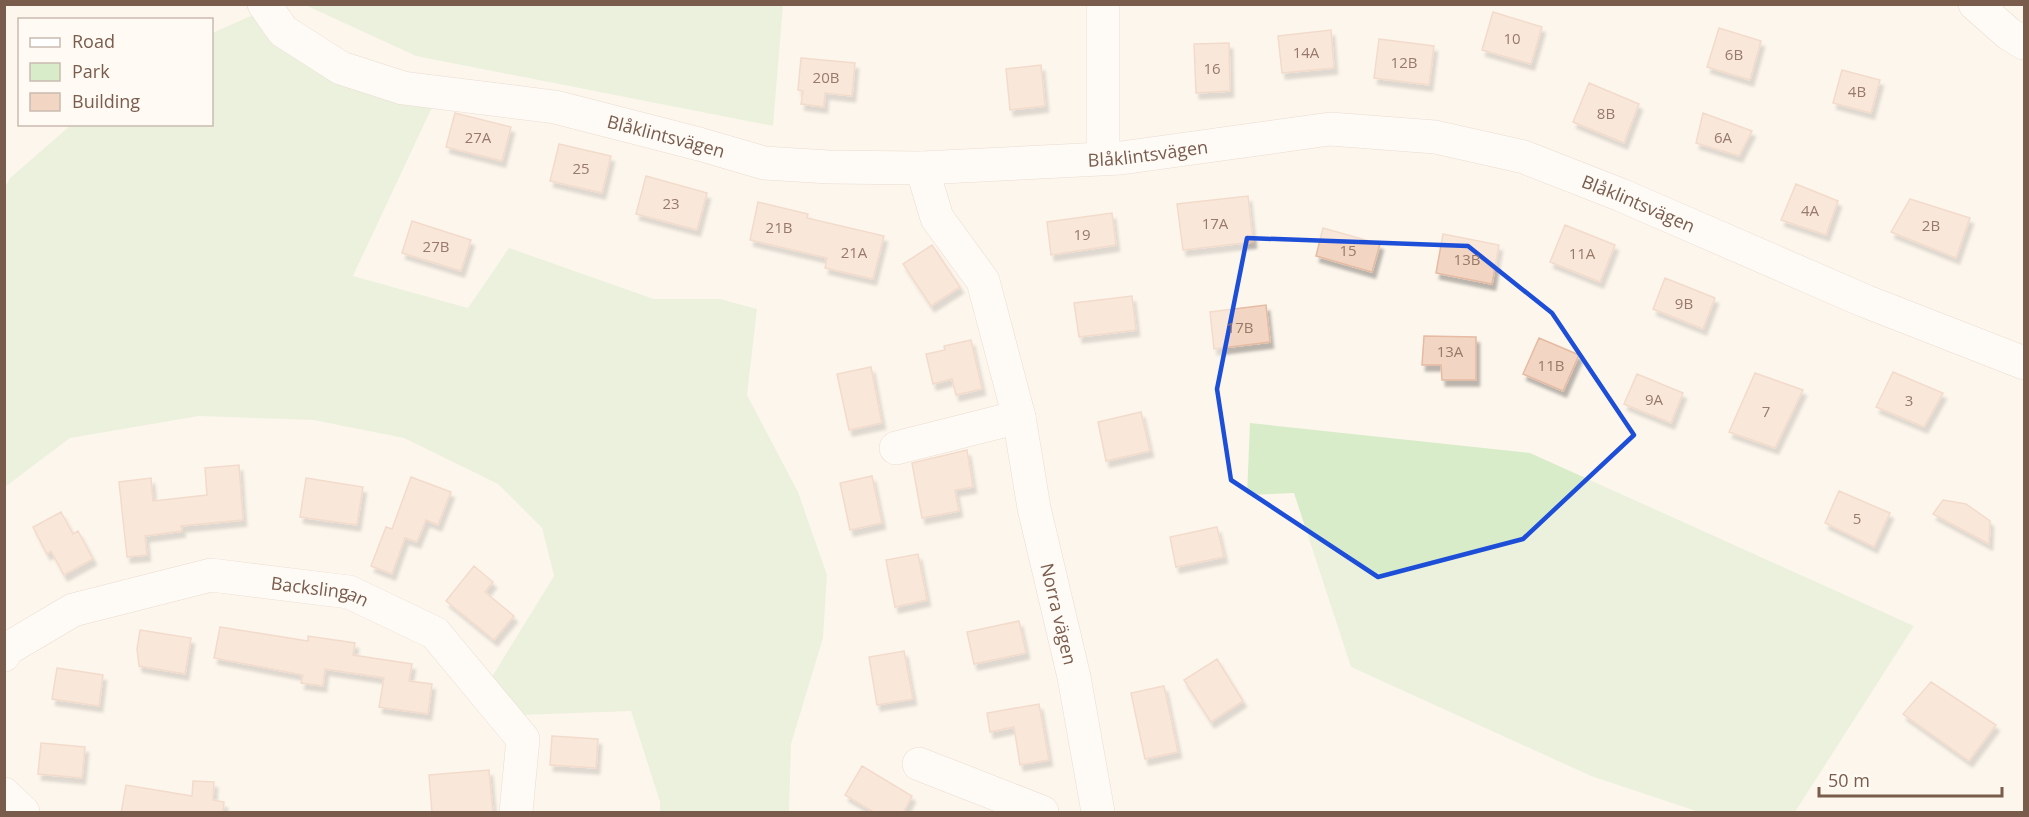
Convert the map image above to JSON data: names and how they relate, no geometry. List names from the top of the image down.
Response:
{
  "streets": {
    "street": ["Blåklintsvägen", "Backslingan", "Norra vägen"]
  },
  "crossings": [
    ["Blåklintsvägen", "Norra vägen"]
  ],
  "house_numbers": [
    "10",
    "14A",
    "6B",
    "12B",
    "16",
    "20B",
    "4B",
    "8B",
    "27A",
    "6A",
    "25",
    "23",
    "4A",
    "17A",
    "2B",
    "21B",
    "19",
    "27B",
    "15",
    "21A",
    "11A",
    "13B",
    "9B",
    "17B",
    "13A",
    "11B",
    "9A",
    "3",
    "7",
    "5"
  ],
  "legend": ["Road", "Park", "Building"],
  "scale_bar": "50 m"
}
